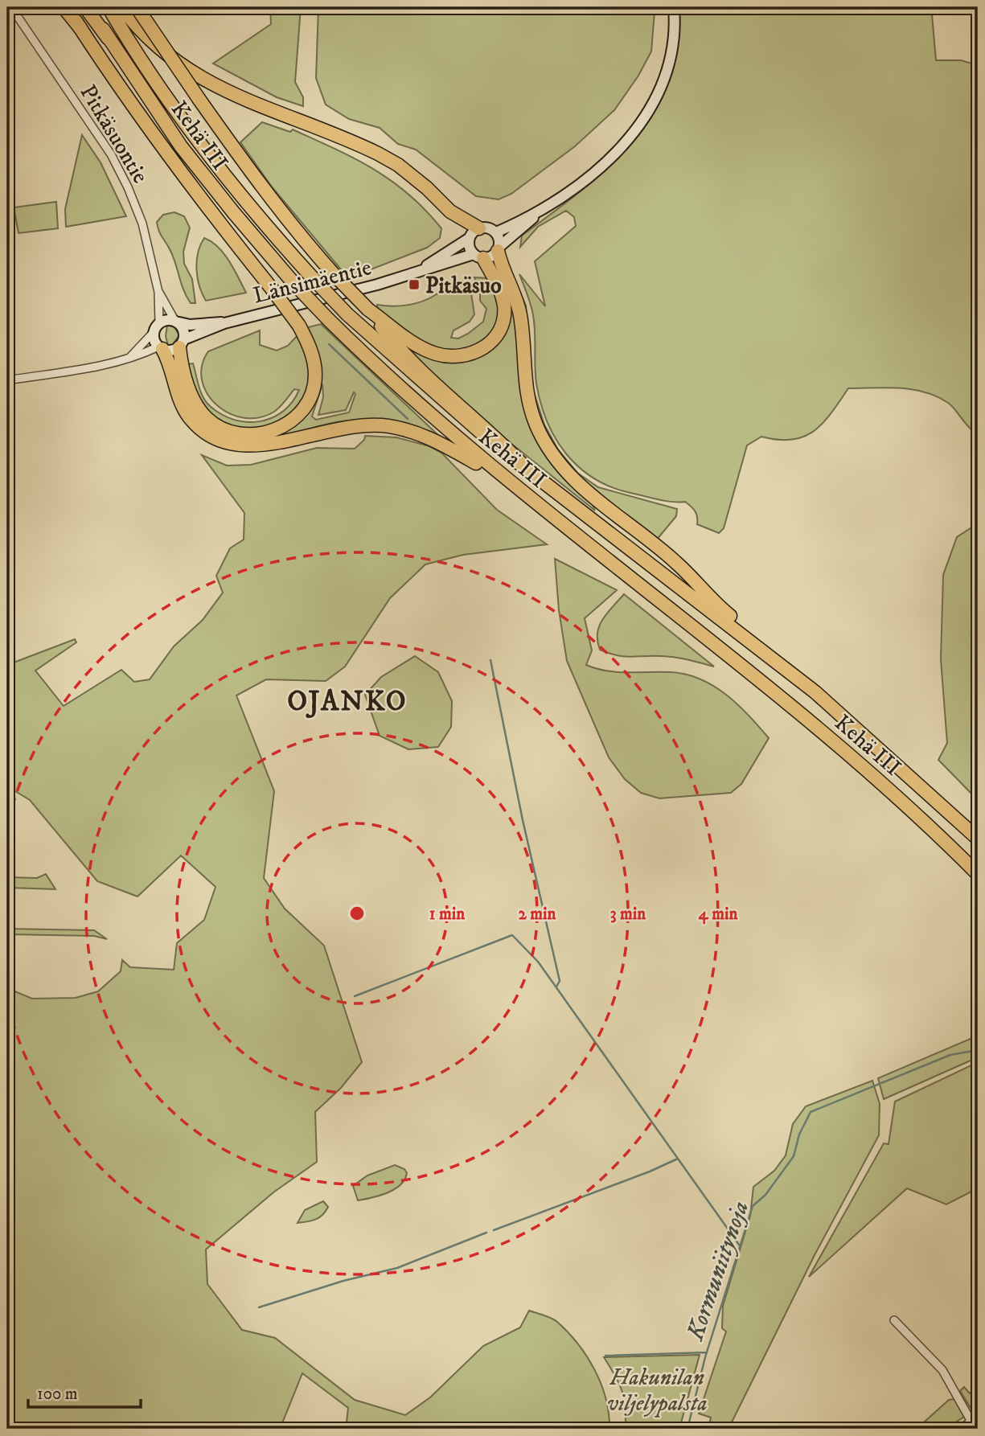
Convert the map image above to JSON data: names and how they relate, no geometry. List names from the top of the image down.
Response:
{
  "streets": {
    "highway": ["Kehä III"],
    "main road": ["Länsimäentie"],
    "street": ["Pitkäsuontie"]
  },
  "crossings": [
    ["Pitkäsuontie", "Länsimäentie"]
  ],
  "districts": ["OJANKO"],
  "water": ["Kormuniitynoja"],
  "parks": ["Hakunilan viljelypalsta"],
  "places": {
    "transit": ["Pitkäsuo"]
  },
  "scale_bar": "100 m",
  "rings": [
    "1 min",
    "2 min",
    "3 min",
    "4 min"
  ]
}
